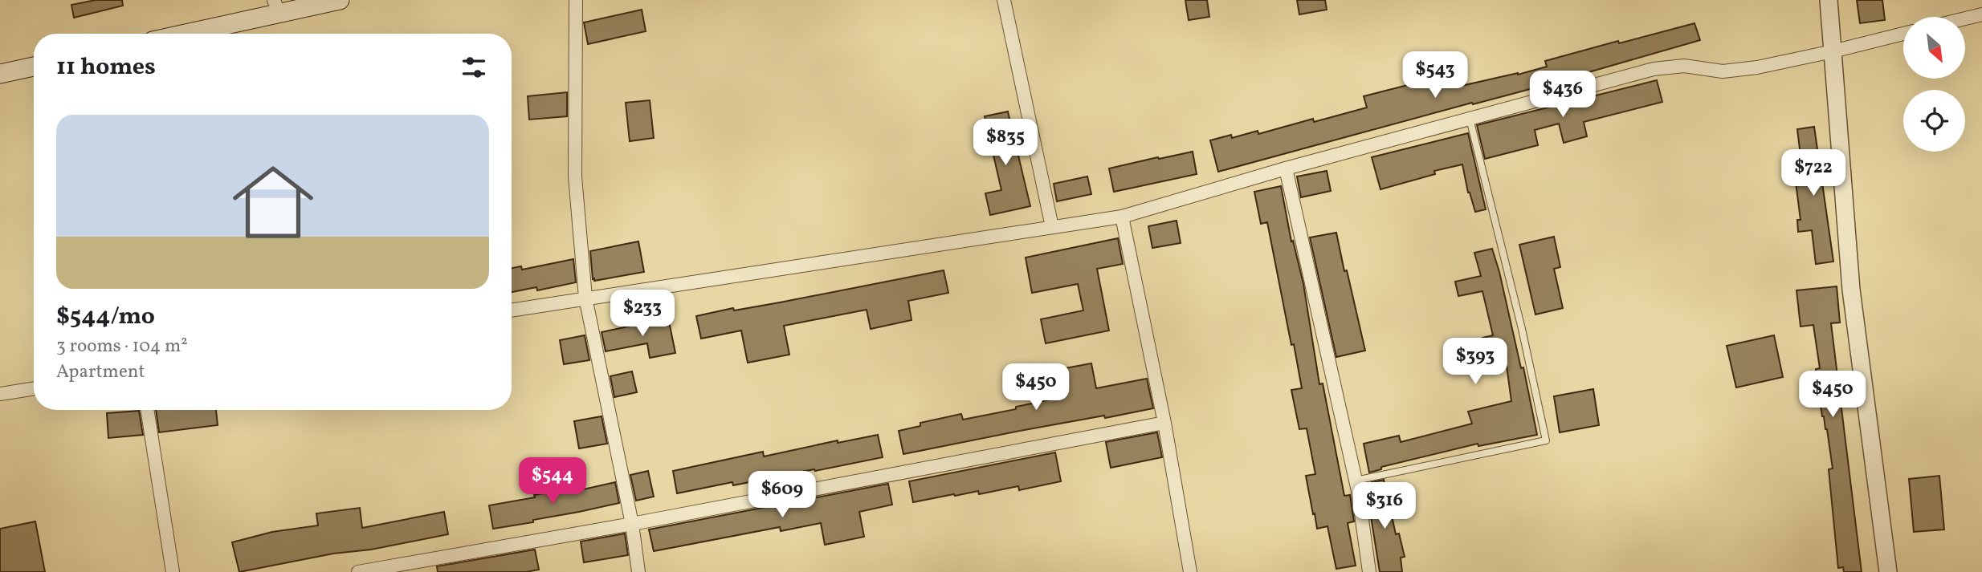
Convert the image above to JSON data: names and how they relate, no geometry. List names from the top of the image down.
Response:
{
  "north": "bottom right",
  "page": {
    "heading": "11 homes",
    "price": [
      "$543",
      "$436",
      "$835",
      "$722",
      "$233",
      "$393",
      "$450",
      "$450",
      "$544",
      "$609",
      "$316"
    ],
    "list": [
      {
        "name": "$544/mo",
        "note": "3 rooms · 104 m² · Apartment"
      }
    ]
  }
}
